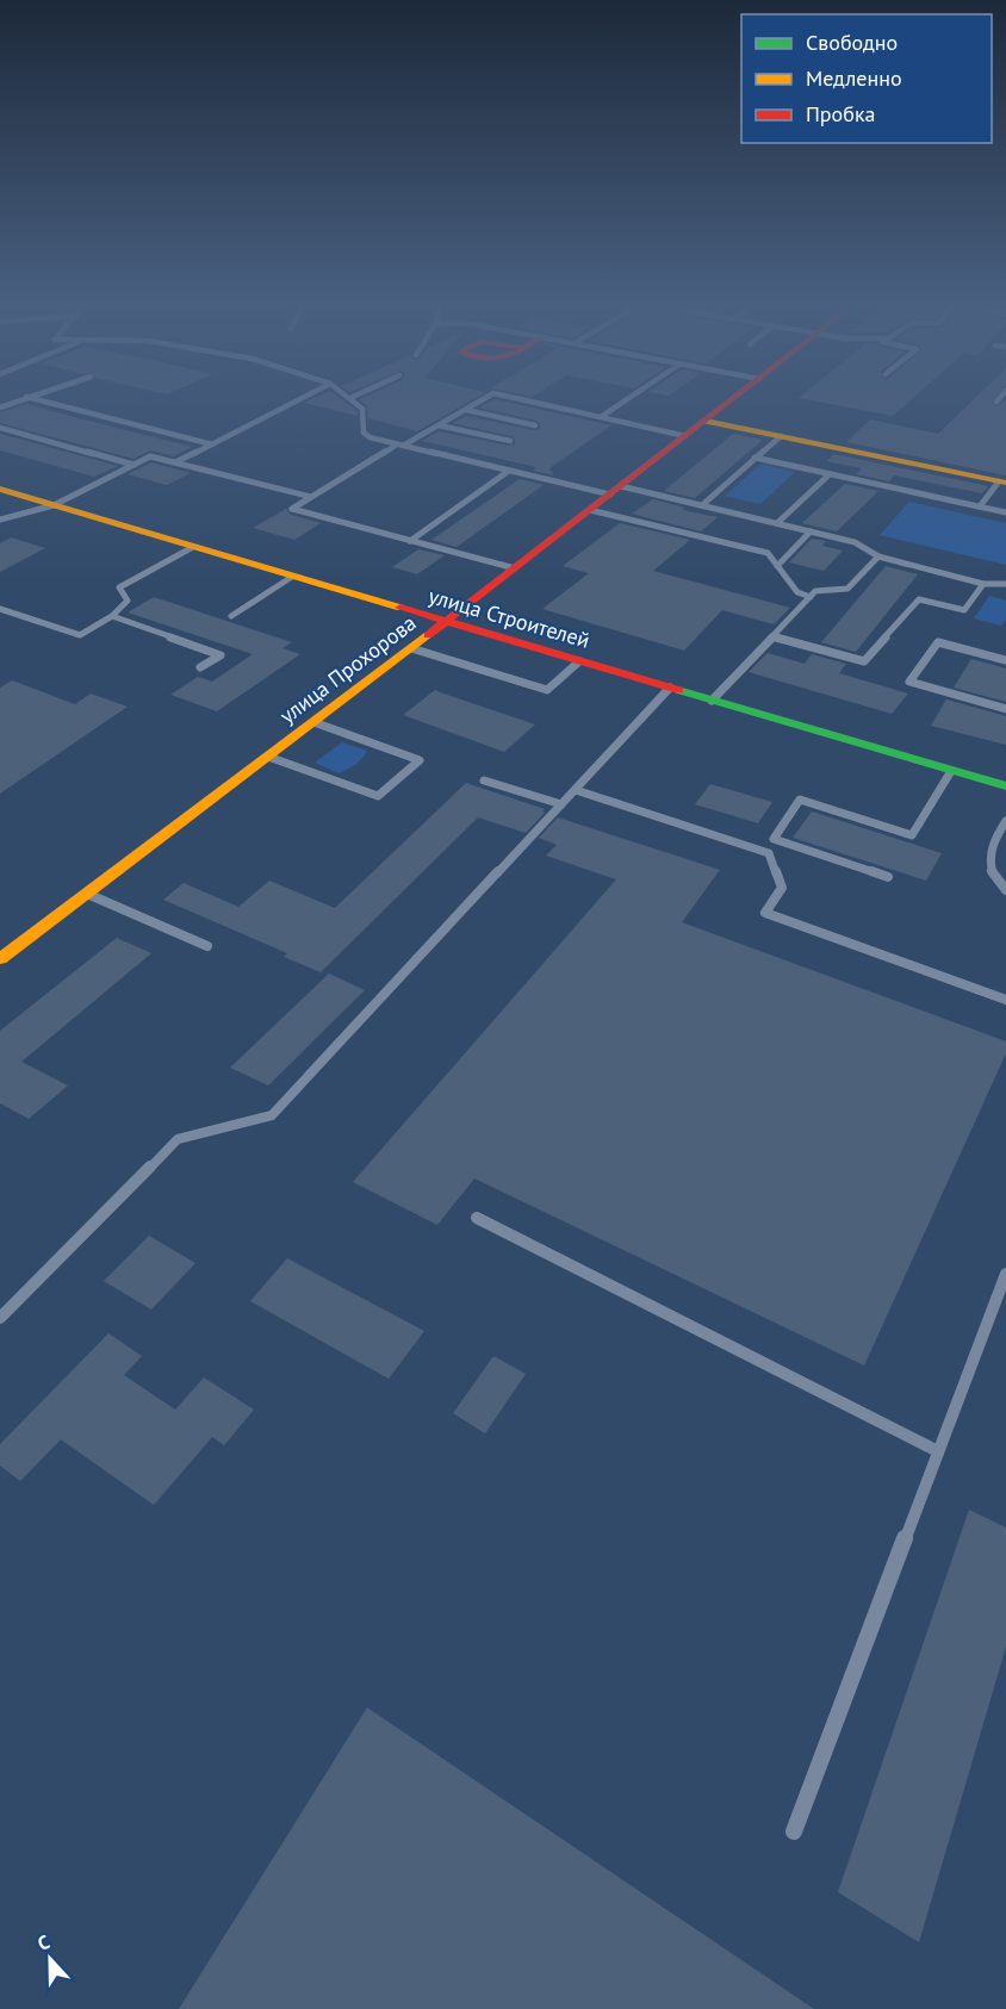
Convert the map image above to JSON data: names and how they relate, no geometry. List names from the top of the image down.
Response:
{
  "streets": {
    "street": ["улица Строителей", "улица Прохорова"]
  },
  "crossings": [
    ["улица Строителей", "улица Прохорова"]
  ],
  "legend": ["Свободно", "Медленно", "Пробка"],
  "north": "top"
}
